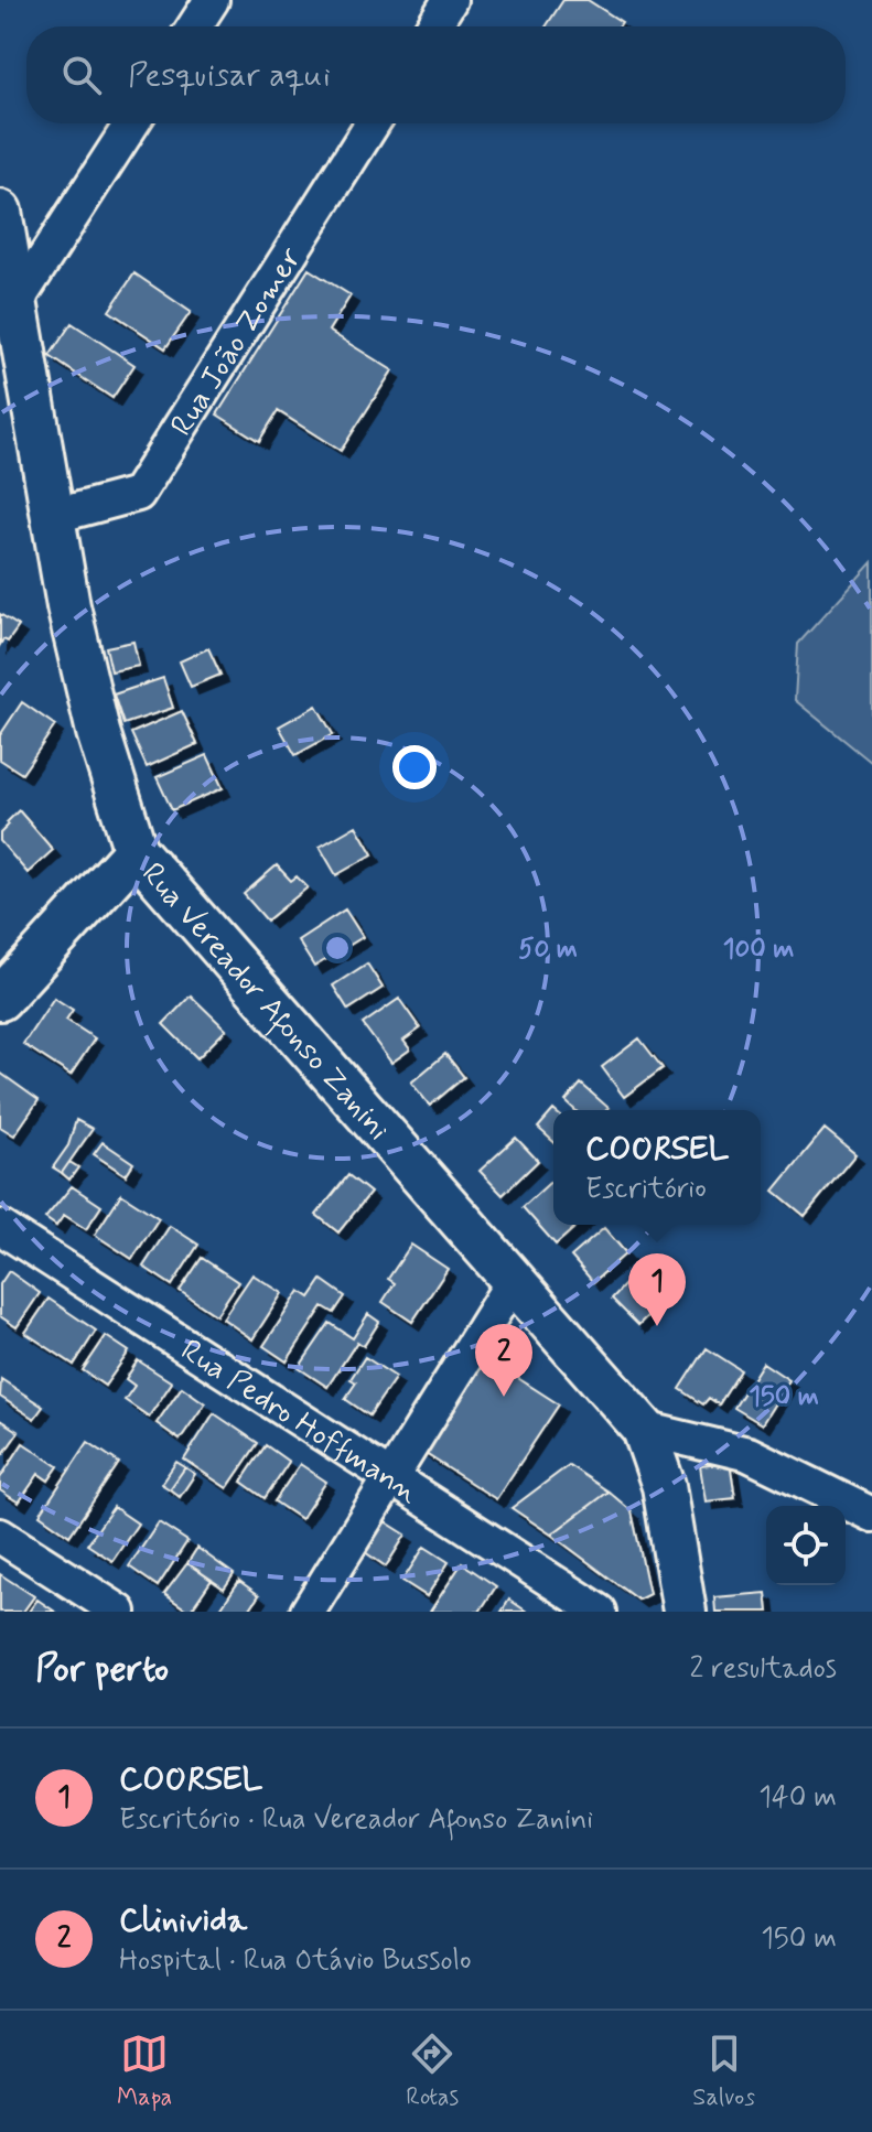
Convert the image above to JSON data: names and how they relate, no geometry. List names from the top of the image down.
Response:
{
  "streets": {
    "street": ["Rua João Zomer", "Rua Vereador Afonso Zanini", "Rua Pedro Hoffmann"]
  },
  "crossings": [
    ["Rua João Zomer", "Rua Vereador Afonso Zanini"]
  ],
  "page": {
    "search": "Pesquisar aqui",
    "popup": ["COORSEL", "Escritório"],
    "pins": ["1", "2"],
    "heading": ["Por perto", "2 resultados"],
    "list": [
      {
        "mark": "1",
        "name": "COORSEL",
        "note": "Escritório · Rua Vereador Afonso Zanini",
        "value": "140 m"
      },
      {
        "mark": "2",
        "name": "Clinivida",
        "note": "Hospital · Rua Otávio Bussolo",
        "value": "150 m"
      }
    ],
    "nav": ["Mapa", "Rotas", "Salvos"]
  },
  "rings": ["50 m", "100 m", "150 m"]
}
